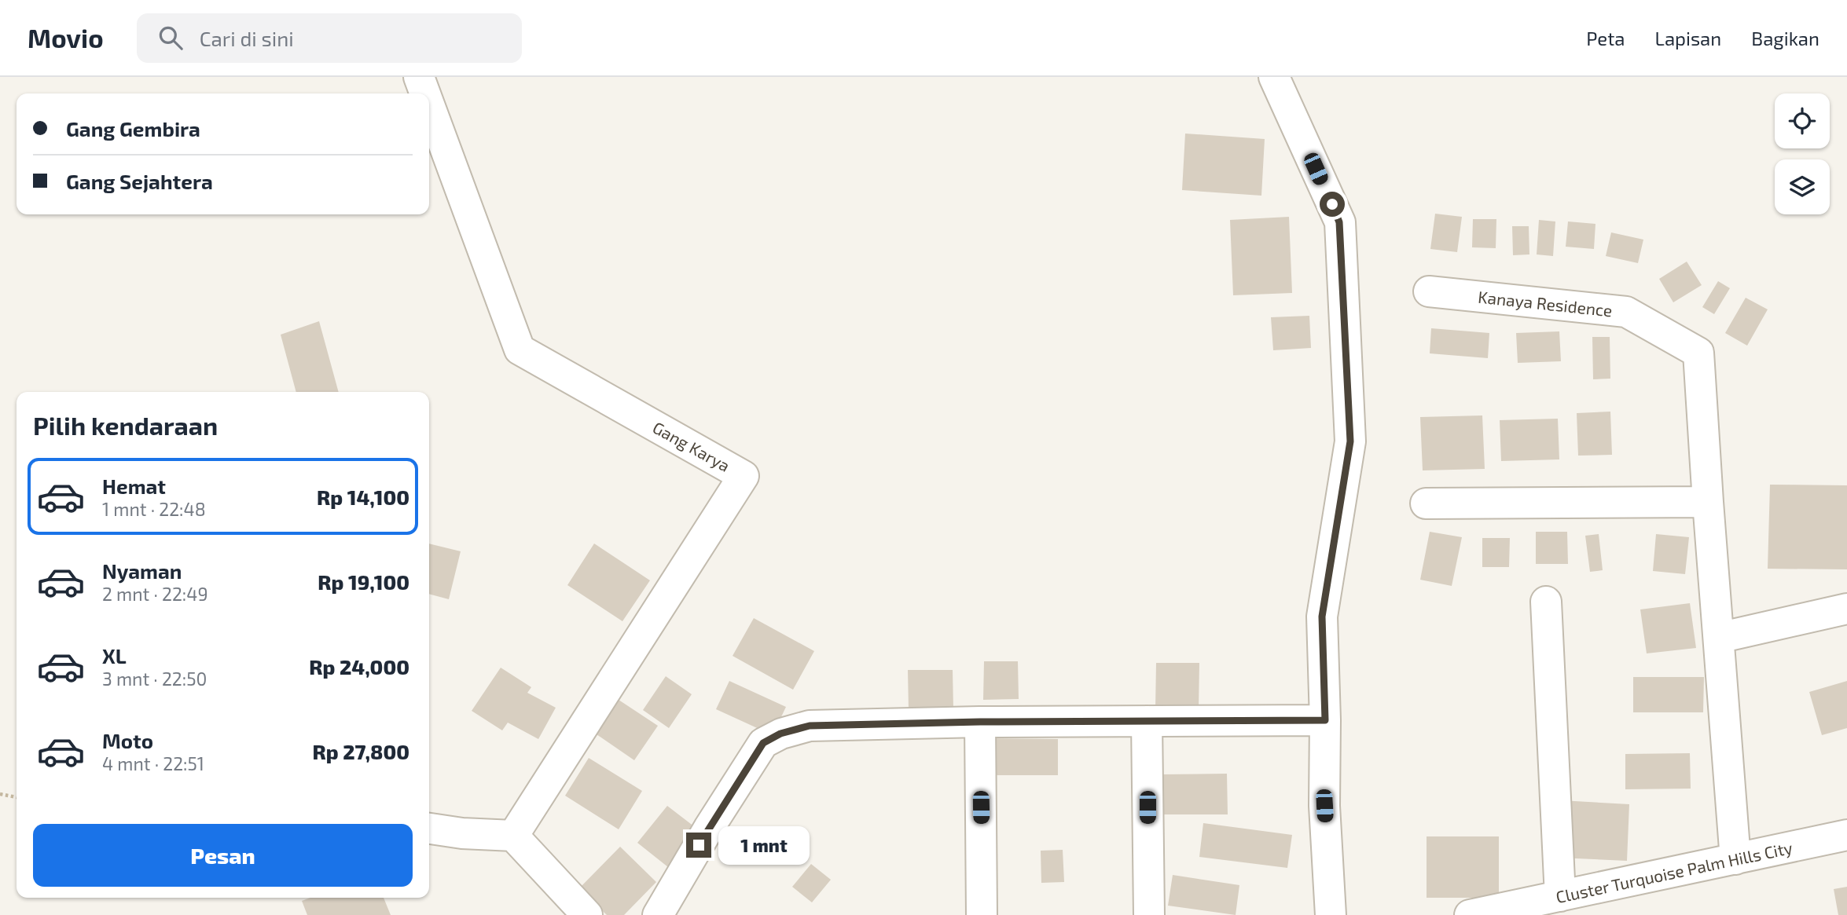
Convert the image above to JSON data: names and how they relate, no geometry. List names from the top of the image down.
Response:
{
  "streets": {
    "street": ["Kanaya Residence", "Gang Karya", "Cluster Turquoise Palm Hills City"]
  },
  "page": {
    "header": "Movio",
    "search": "Cari di sini",
    "nav": ["Peta", "Lapisan", "Bagikan"],
    "banner": ["Gang Gembira", "Gang Sejahtera"],
    "heading": "Pilih kendaraan",
    "list": [
      {
        "name": "Hemat",
        "note": "1 mnt · 22:48",
        "value": "Rp 14,100"
      },
      {
        "name": "Nyaman",
        "note": "2 mnt · 22:49",
        "value": "Rp 19,100"
      },
      {
        "name": "XL",
        "note": "3 mnt · 22:50",
        "value": "Rp 24,000"
      },
      {
        "name": "Moto",
        "note": "4 mnt · 22:51",
        "value": "Rp 27,800"
      }
    ],
    "buttons": "Pesan",
    "bubble": "1 mnt"
  }
}
